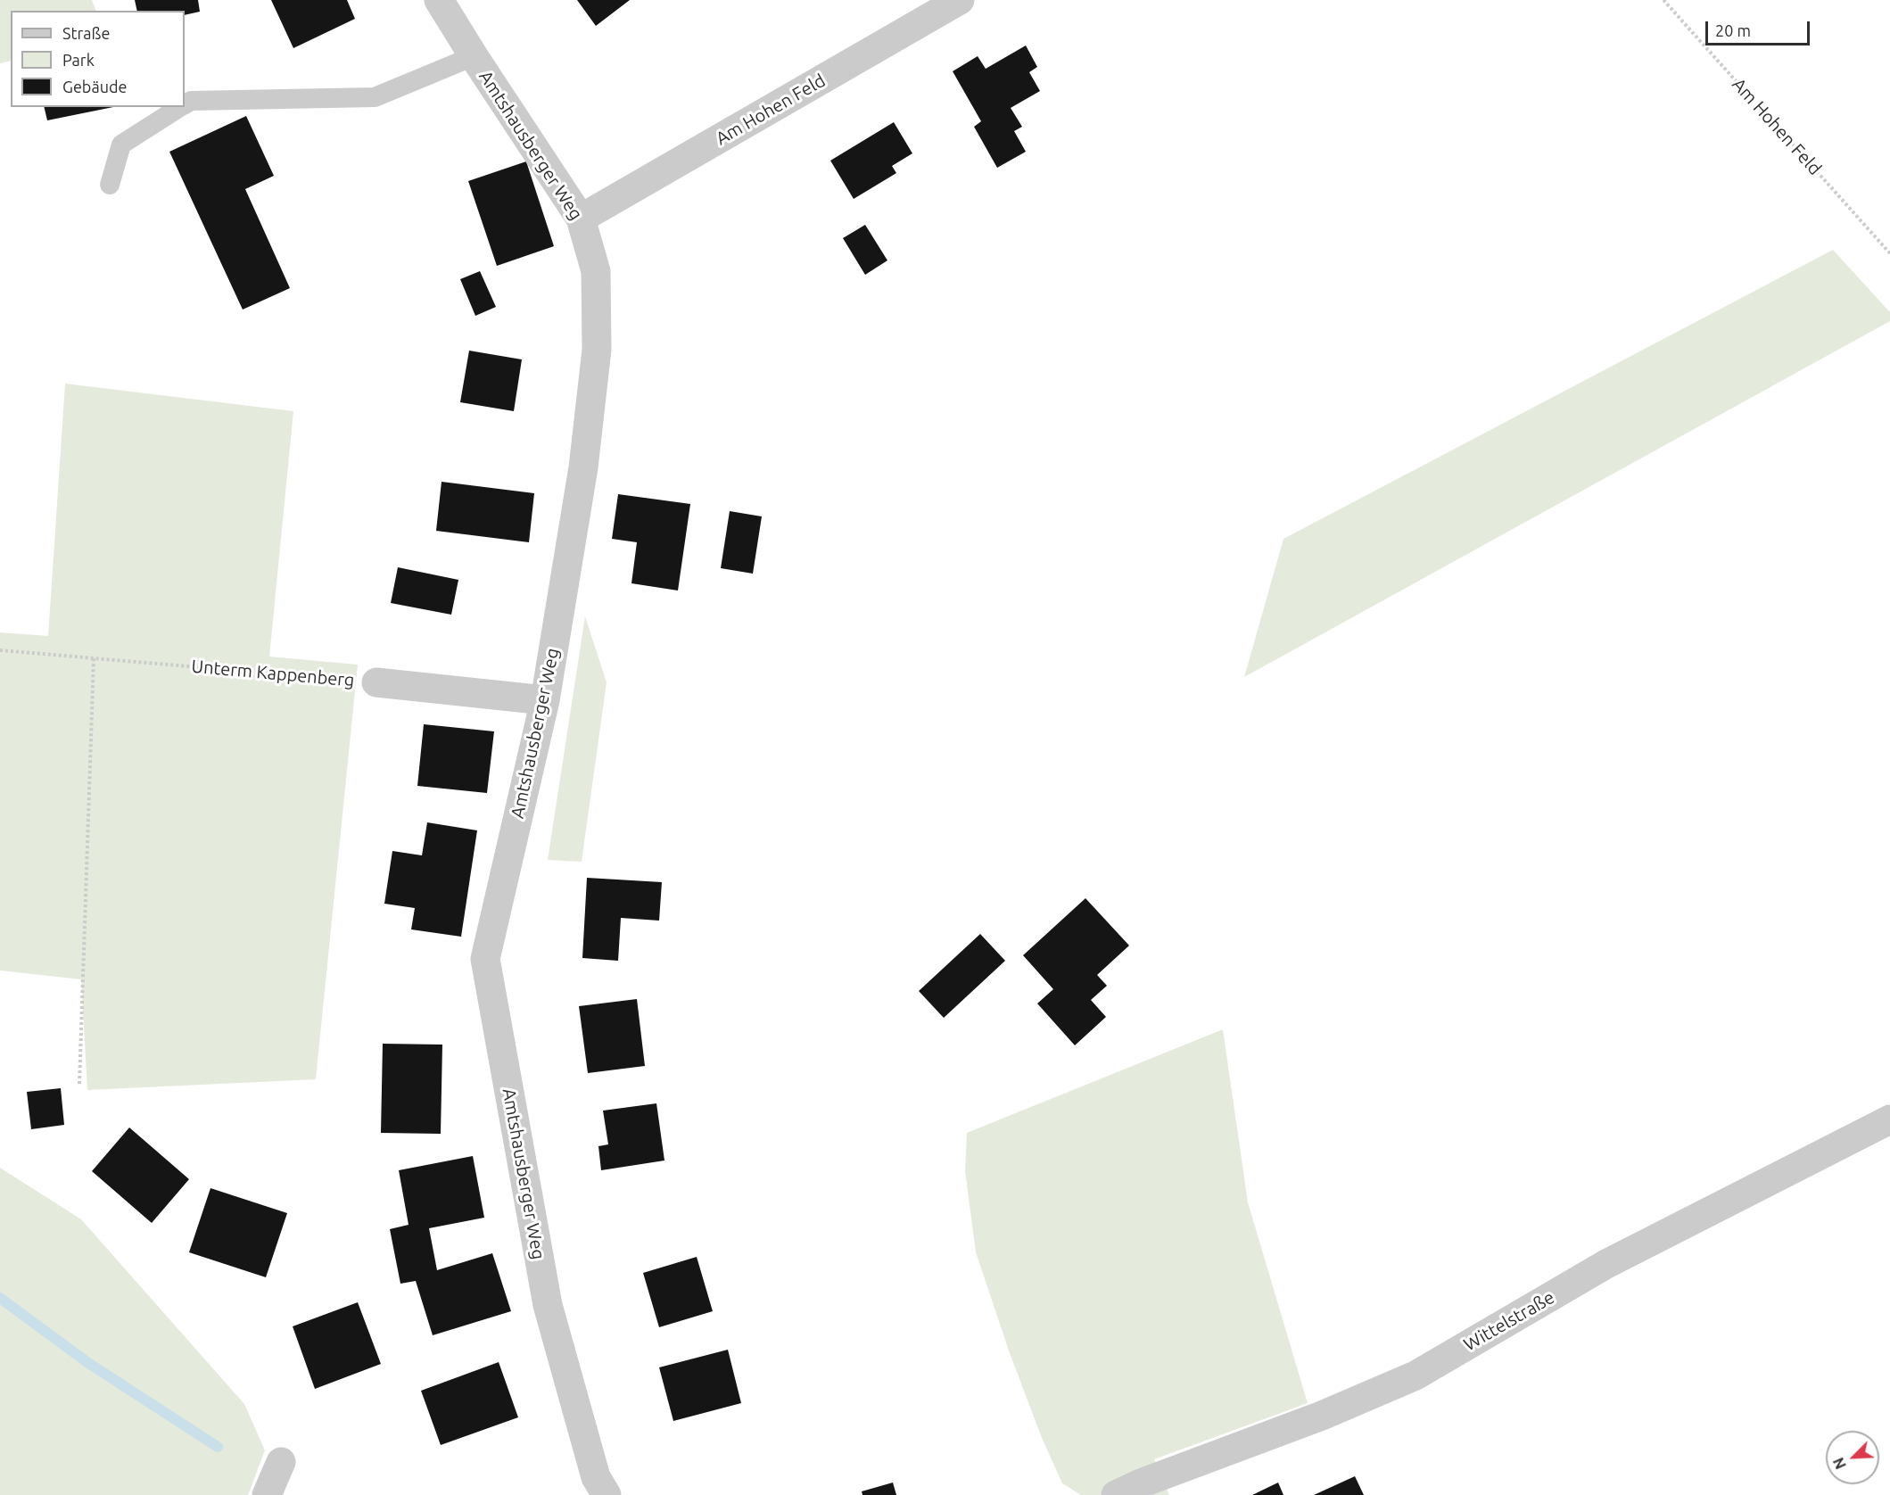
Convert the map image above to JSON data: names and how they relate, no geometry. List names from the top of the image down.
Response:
{
  "streets": {
    "street": [
      "Am Hohen Feld",
      "Amtshausberger Weg",
      "Unterm Kappenberg",
      "Wittelstraße"
    ]
  },
  "crossings": [
    ["Am Hohen Feld", "Amtshausberger Weg"],
    ["Amtshausberger Weg", "Unterm Kappenberg"]
  ],
  "legend": ["Straße", "Park", "Gebäude"],
  "scale_bar": "20 m",
  "north": "bottom left"
}
